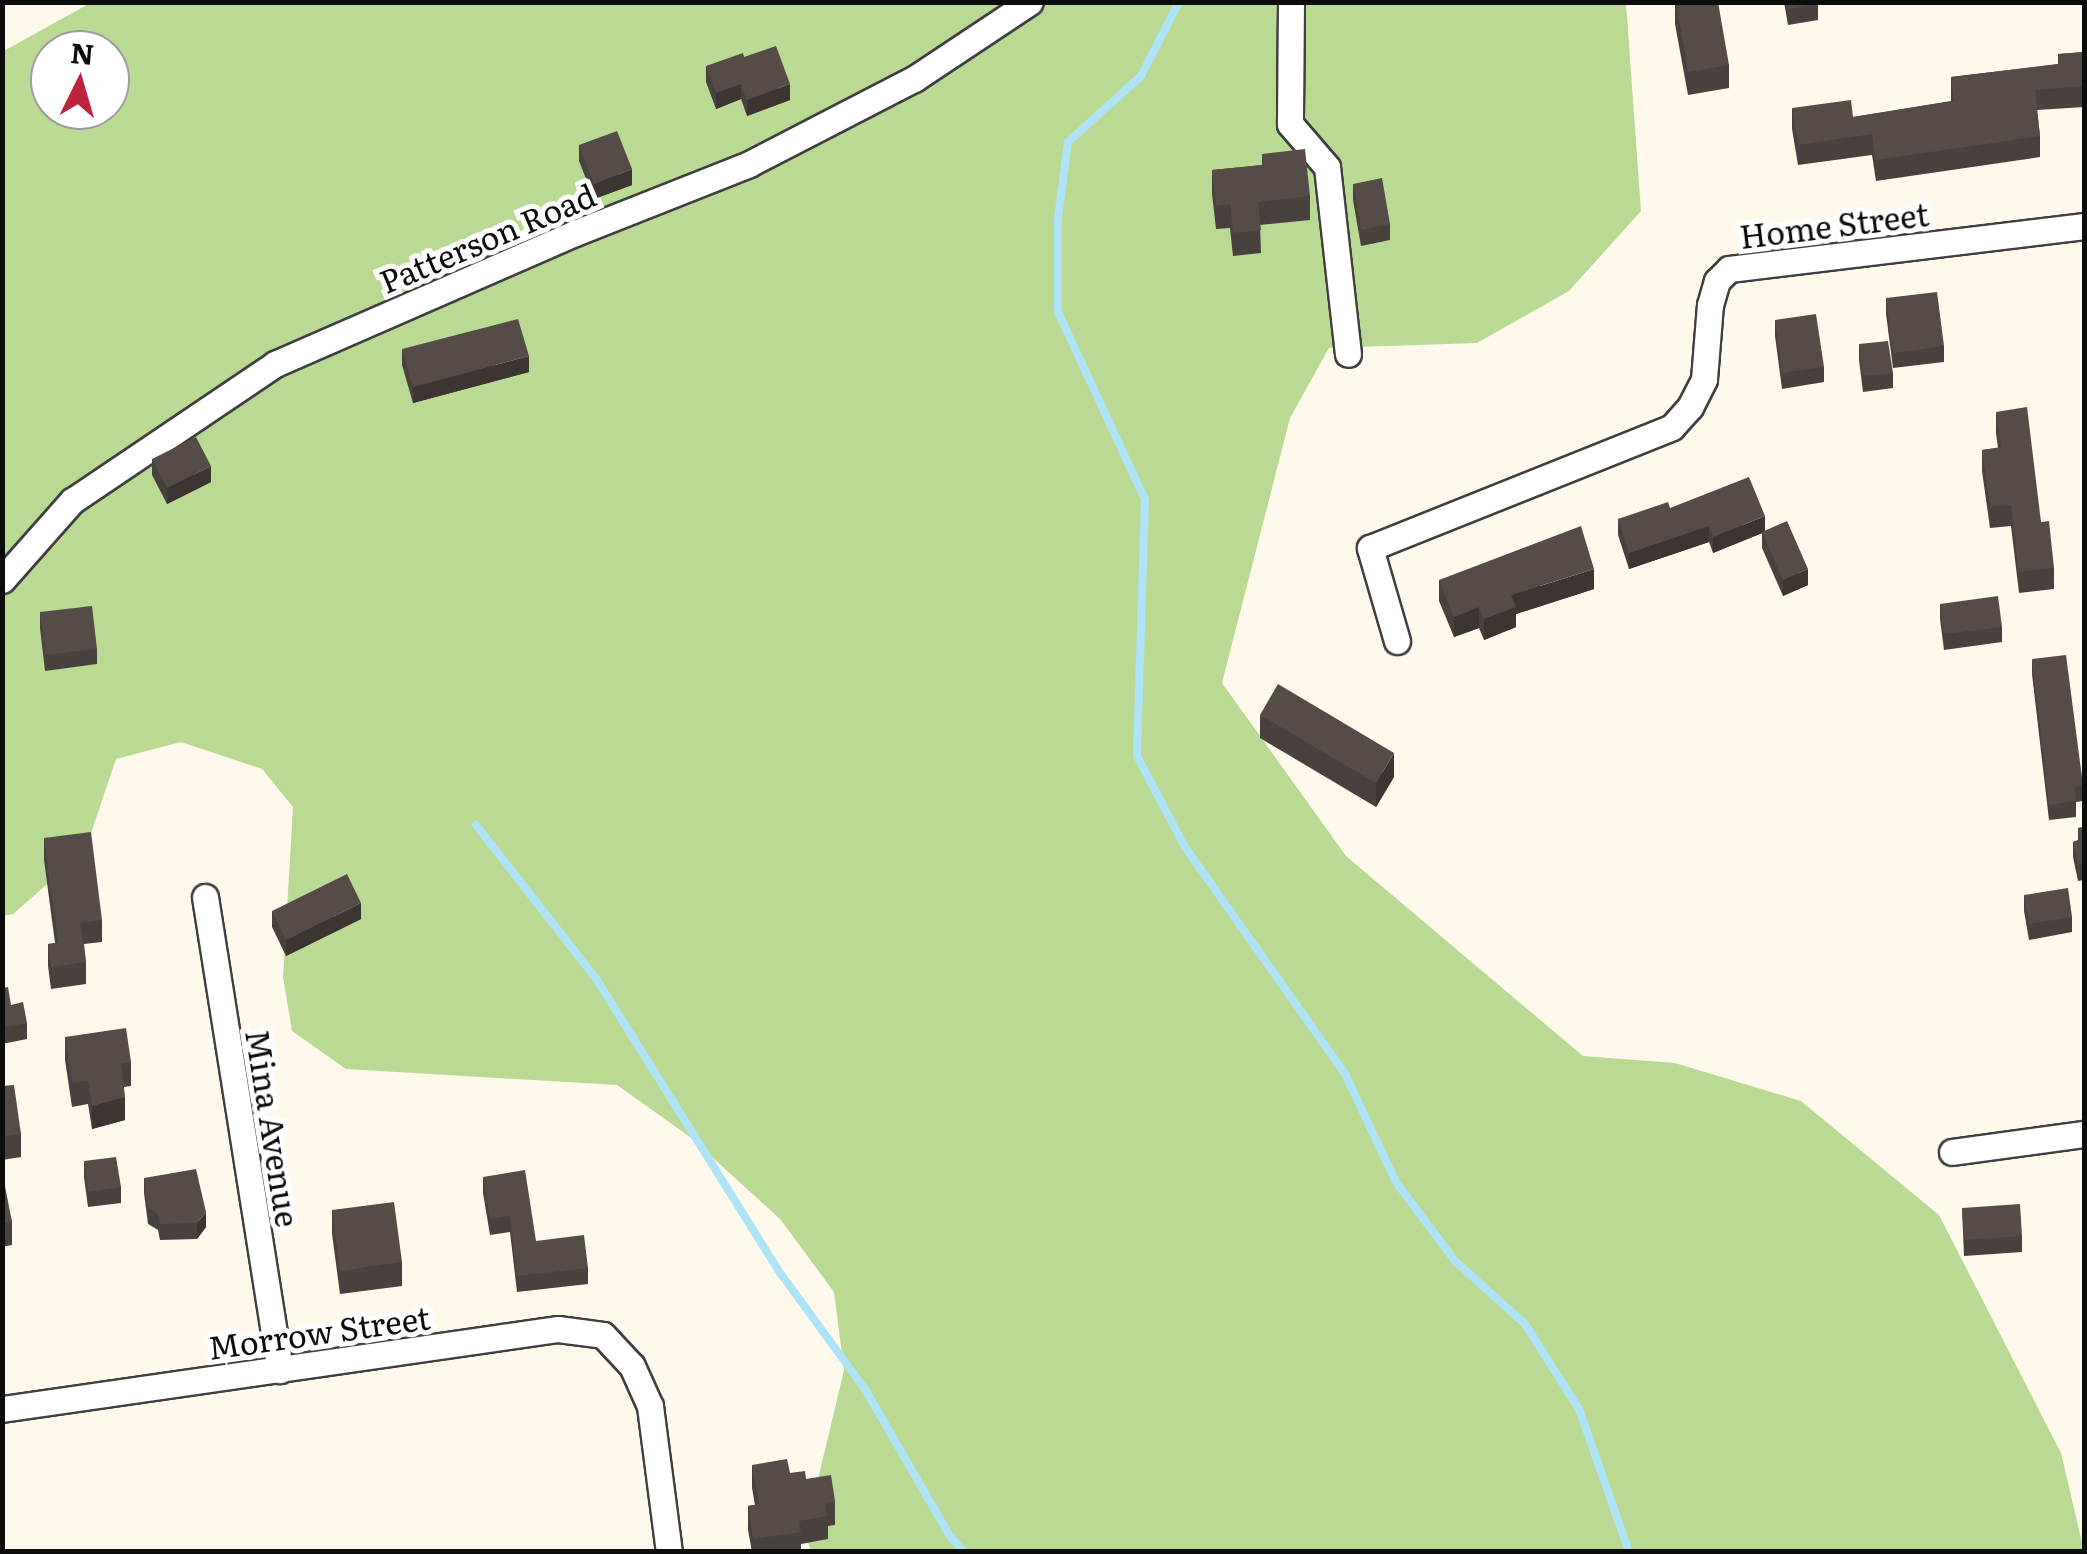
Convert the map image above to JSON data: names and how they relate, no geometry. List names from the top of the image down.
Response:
{
  "streets": {
    "street": [
      "Home Street",
      "Patterson Road",
      "Mina Avenue",
      "Morrow Street"
    ]
  },
  "crossings": [
    ["Mina Avenue", "Morrow Street"]
  ],
  "north": "top"
}
